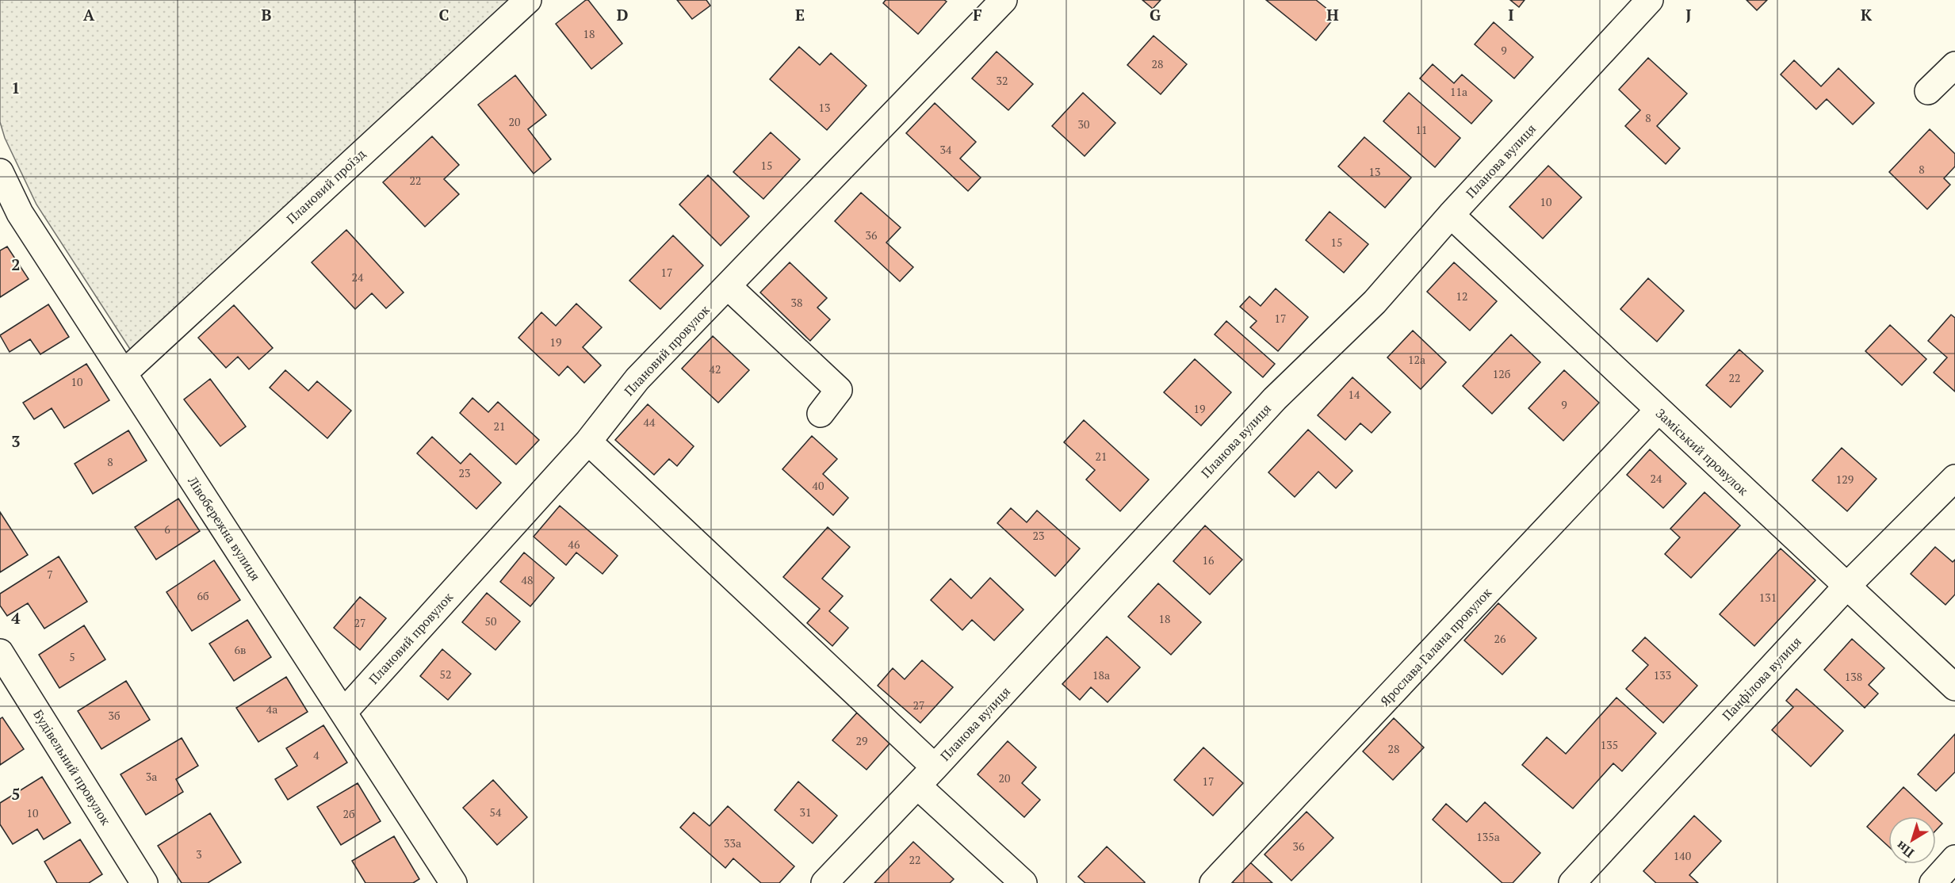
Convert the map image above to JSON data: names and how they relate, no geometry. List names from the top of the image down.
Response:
{
  "streets": {
    "street": [
      "Планова вулиця",
      "Плановий проїзд",
      "Плановий провулок",
      "Заміський провулок",
      "Лівобережна вулиця",
      "Ярослава Галана провулок",
      "Панфілова вулиця",
      "Будівельний провулок"
    ]
  },
  "crossings": [
    ["Планова вулиця", "Заміський провулок"],
    ["Плановий проїзд", "Лівобережна вулиця"],
    ["Плановий провулок", "Лівобережна вулиця"],
    ["Заміський провулок", "Ярослава Галана провулок"],
    ["Заміський провулок", "Панфілова вулиця"]
  ],
  "house_numbers": [
    "18",
    "9",
    "28",
    "32",
    "11а",
    "13",
    "8",
    "20",
    "30",
    "11",
    "34",
    "15",
    "8",
    "13",
    "22",
    "10",
    "36",
    "15",
    "17",
    "24",
    "12",
    "38",
    "17",
    "19",
    "12а",
    "42",
    "12б",
    "22",
    "10",
    "14",
    "9",
    "19",
    "44",
    "21",
    "21",
    "8",
    "23",
    "24",
    "129",
    "40",
    "6",
    "23",
    "46",
    "16",
    "7",
    "48",
    "6б",
    "131",
    "18",
    "50",
    "27",
    "26",
    "6в",
    "5",
    "52",
    "18а",
    "133",
    "138",
    "27",
    "4а",
    "3б",
    "29",
    "135",
    "28",
    "4",
    "3а",
    "20",
    "17",
    "54",
    "31",
    "10",
    "2б",
    "135а",
    "33а",
    "36",
    "3",
    "140",
    "22"
  ],
  "north": "bottom left",
  "grid": {
    "columns": [
      "A",
      "B",
      "C",
      "D",
      "E",
      "F",
      "G",
      "H",
      "I",
      "J",
      "K"
    ],
    "rows": [
      "1",
      "2",
      "3",
      "4",
      "5"
    ]
  }
}
